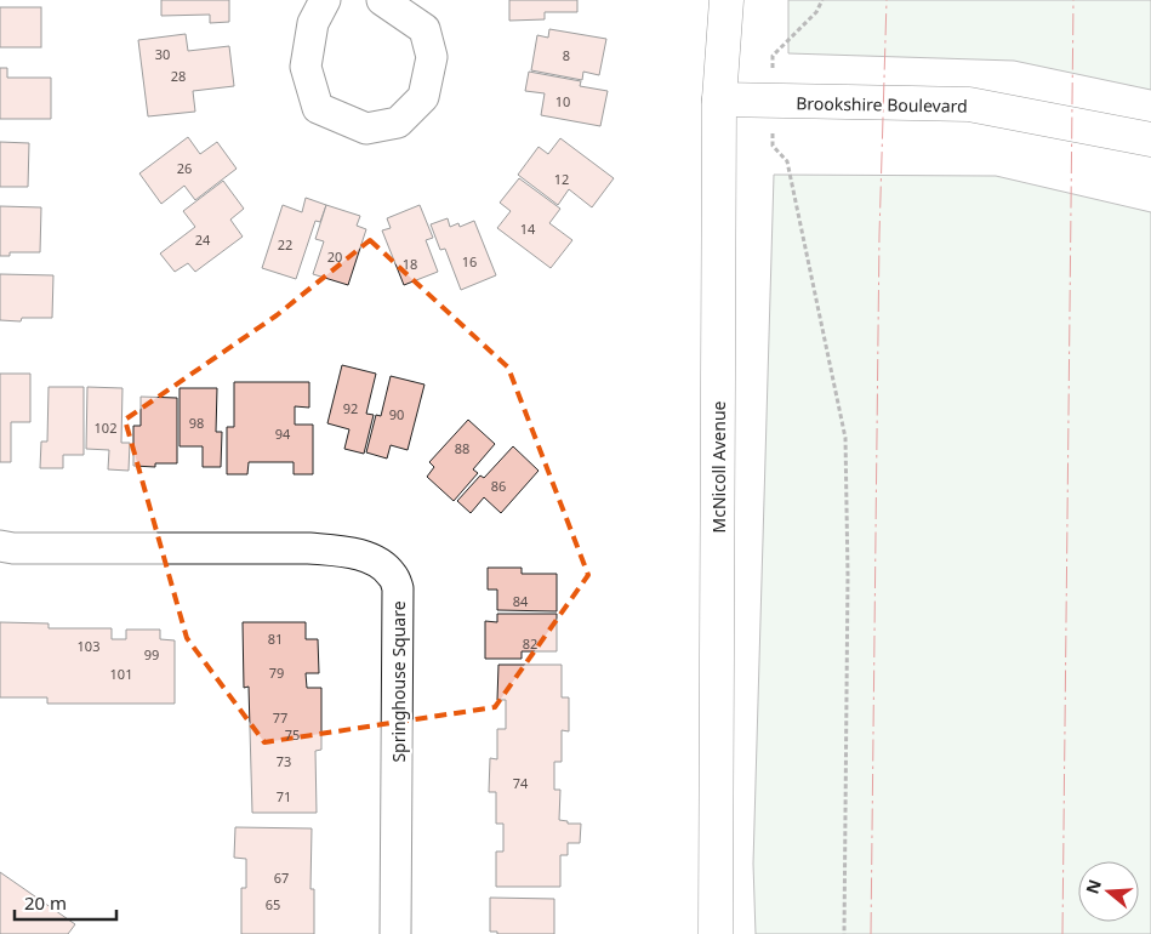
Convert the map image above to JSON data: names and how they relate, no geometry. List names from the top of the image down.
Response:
{
  "streets": {
    "main road": ["Brookshire Boulevard", "McNicoll Avenue"],
    "street": ["Springhouse Square"]
  },
  "crossings": [
    ["Brookshire Boulevard", "McNicoll Avenue"]
  ],
  "house_numbers": [
    "30",
    "8",
    "28",
    "10",
    "26",
    "12",
    "14",
    "24",
    "22",
    "20",
    "16",
    "18",
    "92",
    "90",
    "98",
    "102",
    "94",
    "88",
    "86",
    "84",
    "81",
    "82",
    "103",
    "99",
    "79",
    "101",
    "77",
    "75",
    "73",
    "74",
    "71",
    "67",
    "65"
  ],
  "scale_bar": "20 m",
  "north": "left"
}
